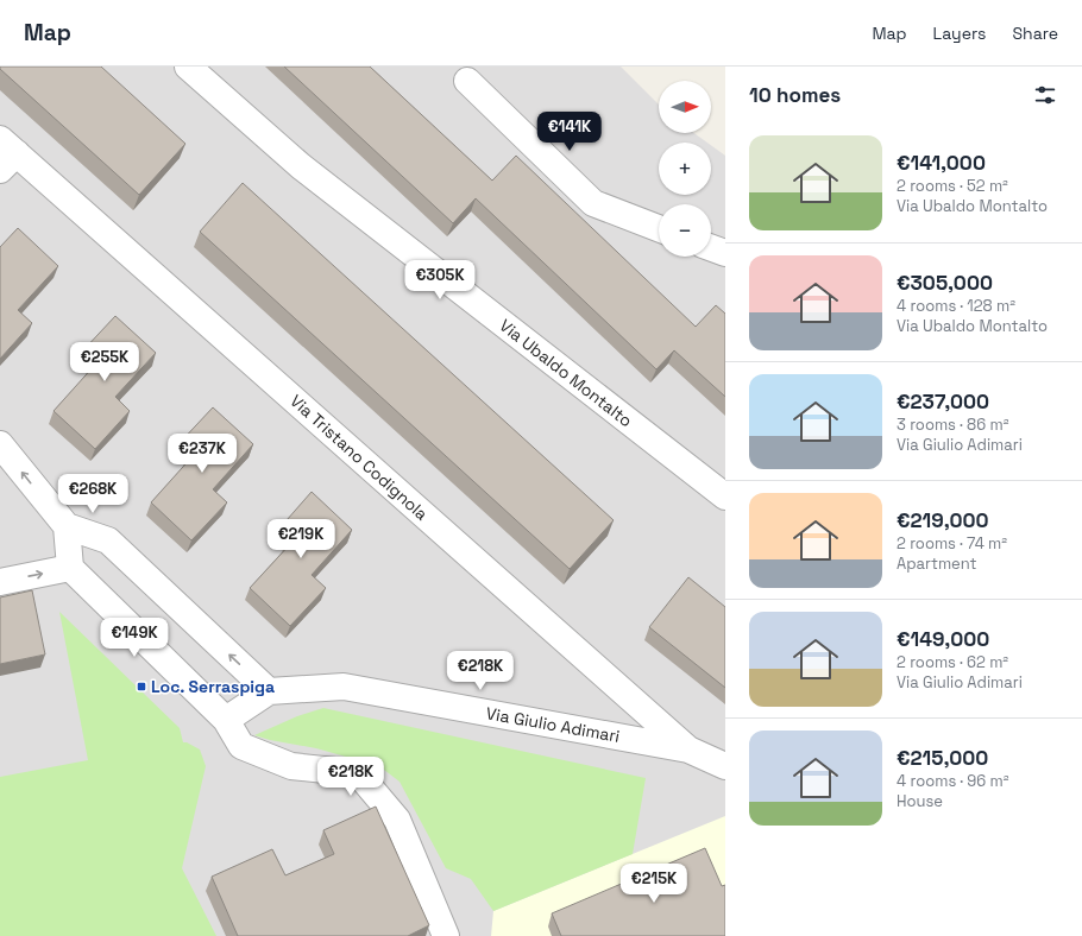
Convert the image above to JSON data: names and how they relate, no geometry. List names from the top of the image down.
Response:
{
  "streets": {
    "street": ["Via Ubaldo Montalto", "Via Tristano Codignola", "Via Giulio Adimari"]
  },
  "crossings": [
    ["Via Tristano Codignola", "Via Giulio Adimari"]
  ],
  "places": {
    "transit": ["Loc. Serraspiga"]
  },
  "north": "right",
  "page": {
    "header": "Map",
    "nav": ["Map", "Layers", "Share"],
    "heading": "10 homes",
    "map_buttons": ["+", "−"],
    "price": [
      "€141K",
      "€305K",
      "€255K",
      "€237K",
      "€268K",
      "€219K",
      "€149K",
      "€218K",
      "€218K",
      "€215K"
    ],
    "list": [
      {
        "name": "€141,000",
        "note": "2 rooms · 52 m² · Via Ubaldo Montalto"
      },
      {
        "name": "€305,000",
        "note": "4 rooms · 128 m² · Via Ubaldo Montalto"
      },
      {
        "name": "€237,000",
        "note": "3 rooms · 86 m² · Via Giulio Adimari"
      },
      {
        "name": "€219,000",
        "note": "2 rooms · 74 m² · Apartment"
      },
      {
        "name": "€149,000",
        "note": "2 rooms · 62 m² · Via Giulio Adimari"
      },
      {
        "name": "€215,000",
        "note": "4 rooms · 96 m² · House"
      }
    ]
  }
}
